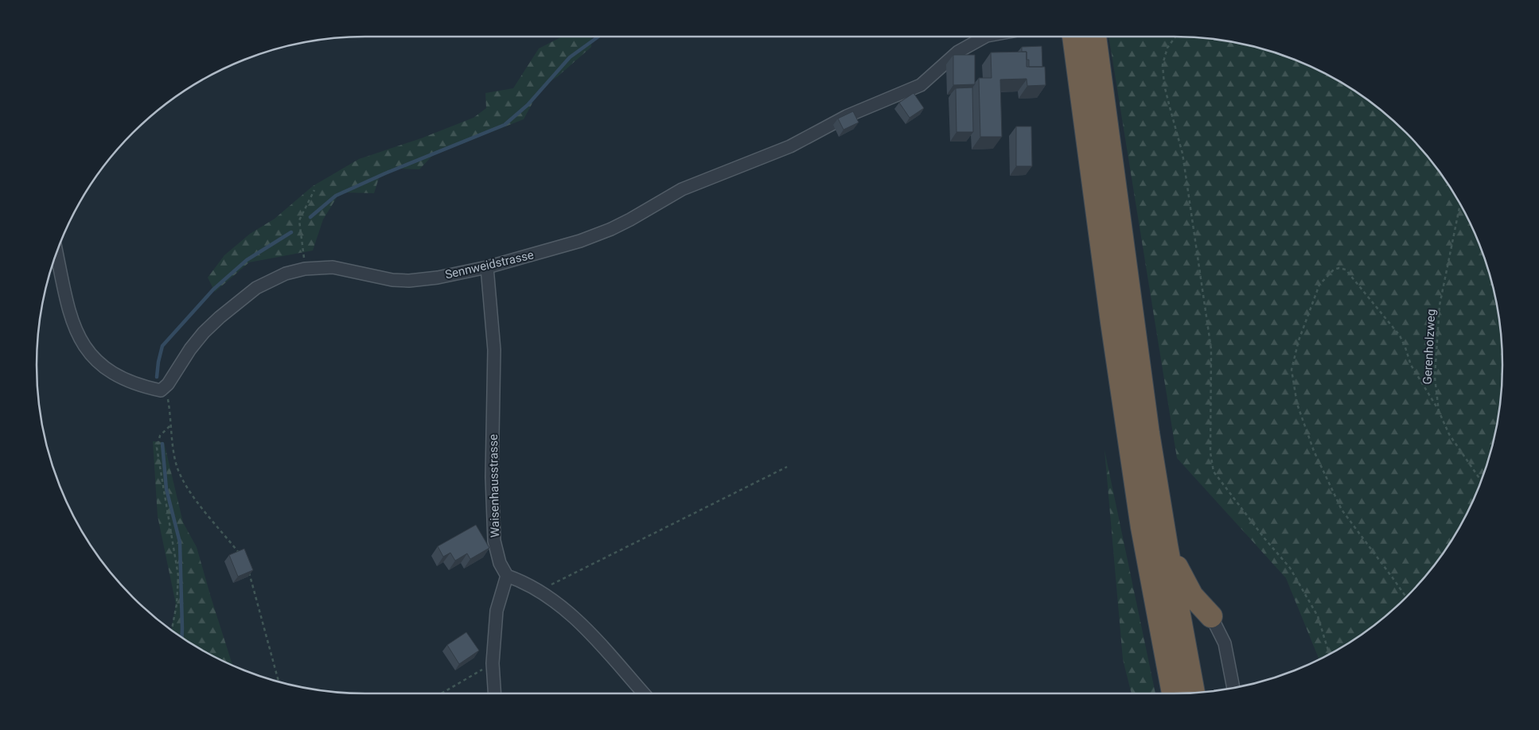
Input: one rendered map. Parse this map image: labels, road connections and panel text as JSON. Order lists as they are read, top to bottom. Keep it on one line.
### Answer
{"streets":{"street":["Sennweidstrasse","Waisenhausstrasse"],"path":["Gerenholzweg"]},"crossings":[["Sennweidstrasse","Waisenhausstrasse"]]}
